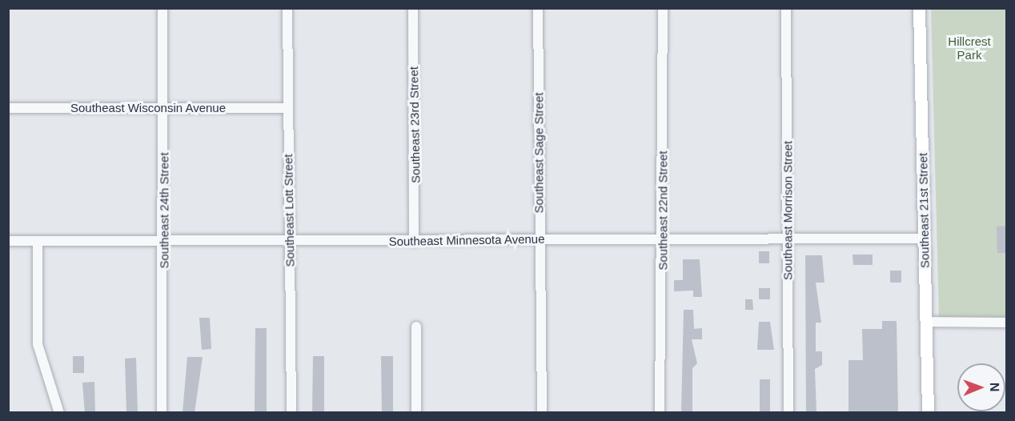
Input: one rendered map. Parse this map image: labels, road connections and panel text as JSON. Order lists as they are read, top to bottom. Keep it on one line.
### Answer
{"streets":{"main road":["Southeast 21st Street"],"street":["Southeast Wisconsin Avenue","Southeast 23rd Street","Southeast Sage Street","Southeast 24th Street","Southeast Lott Street","Southeast 22nd Street","Southeast Morrison Street","Southeast Minnesota Avenue"]},"crossings":[["Southeast Wisconsin Avenue","Southeast 24th Street"],["Southeast Wisconsin Avenue","Southeast Lott Street"],["Southeast 23rd Street","Southeast Minnesota Avenue"],["Southeast Sage Street","Southeast Minnesota Avenue"],["Southeast 24th Street","Southeast Minnesota Avenue"],["Southeast Lott Street","Southeast Minnesota Avenue"],["Southeast 22nd Street","Southeast Minnesota Avenue"],["Southeast Morrison Street","Southeast Minnesota Avenue"],["Southeast 21st Street","Southeast Minnesota Avenue"]],"parks":["Hillcrest Park"],"north":"right"}
